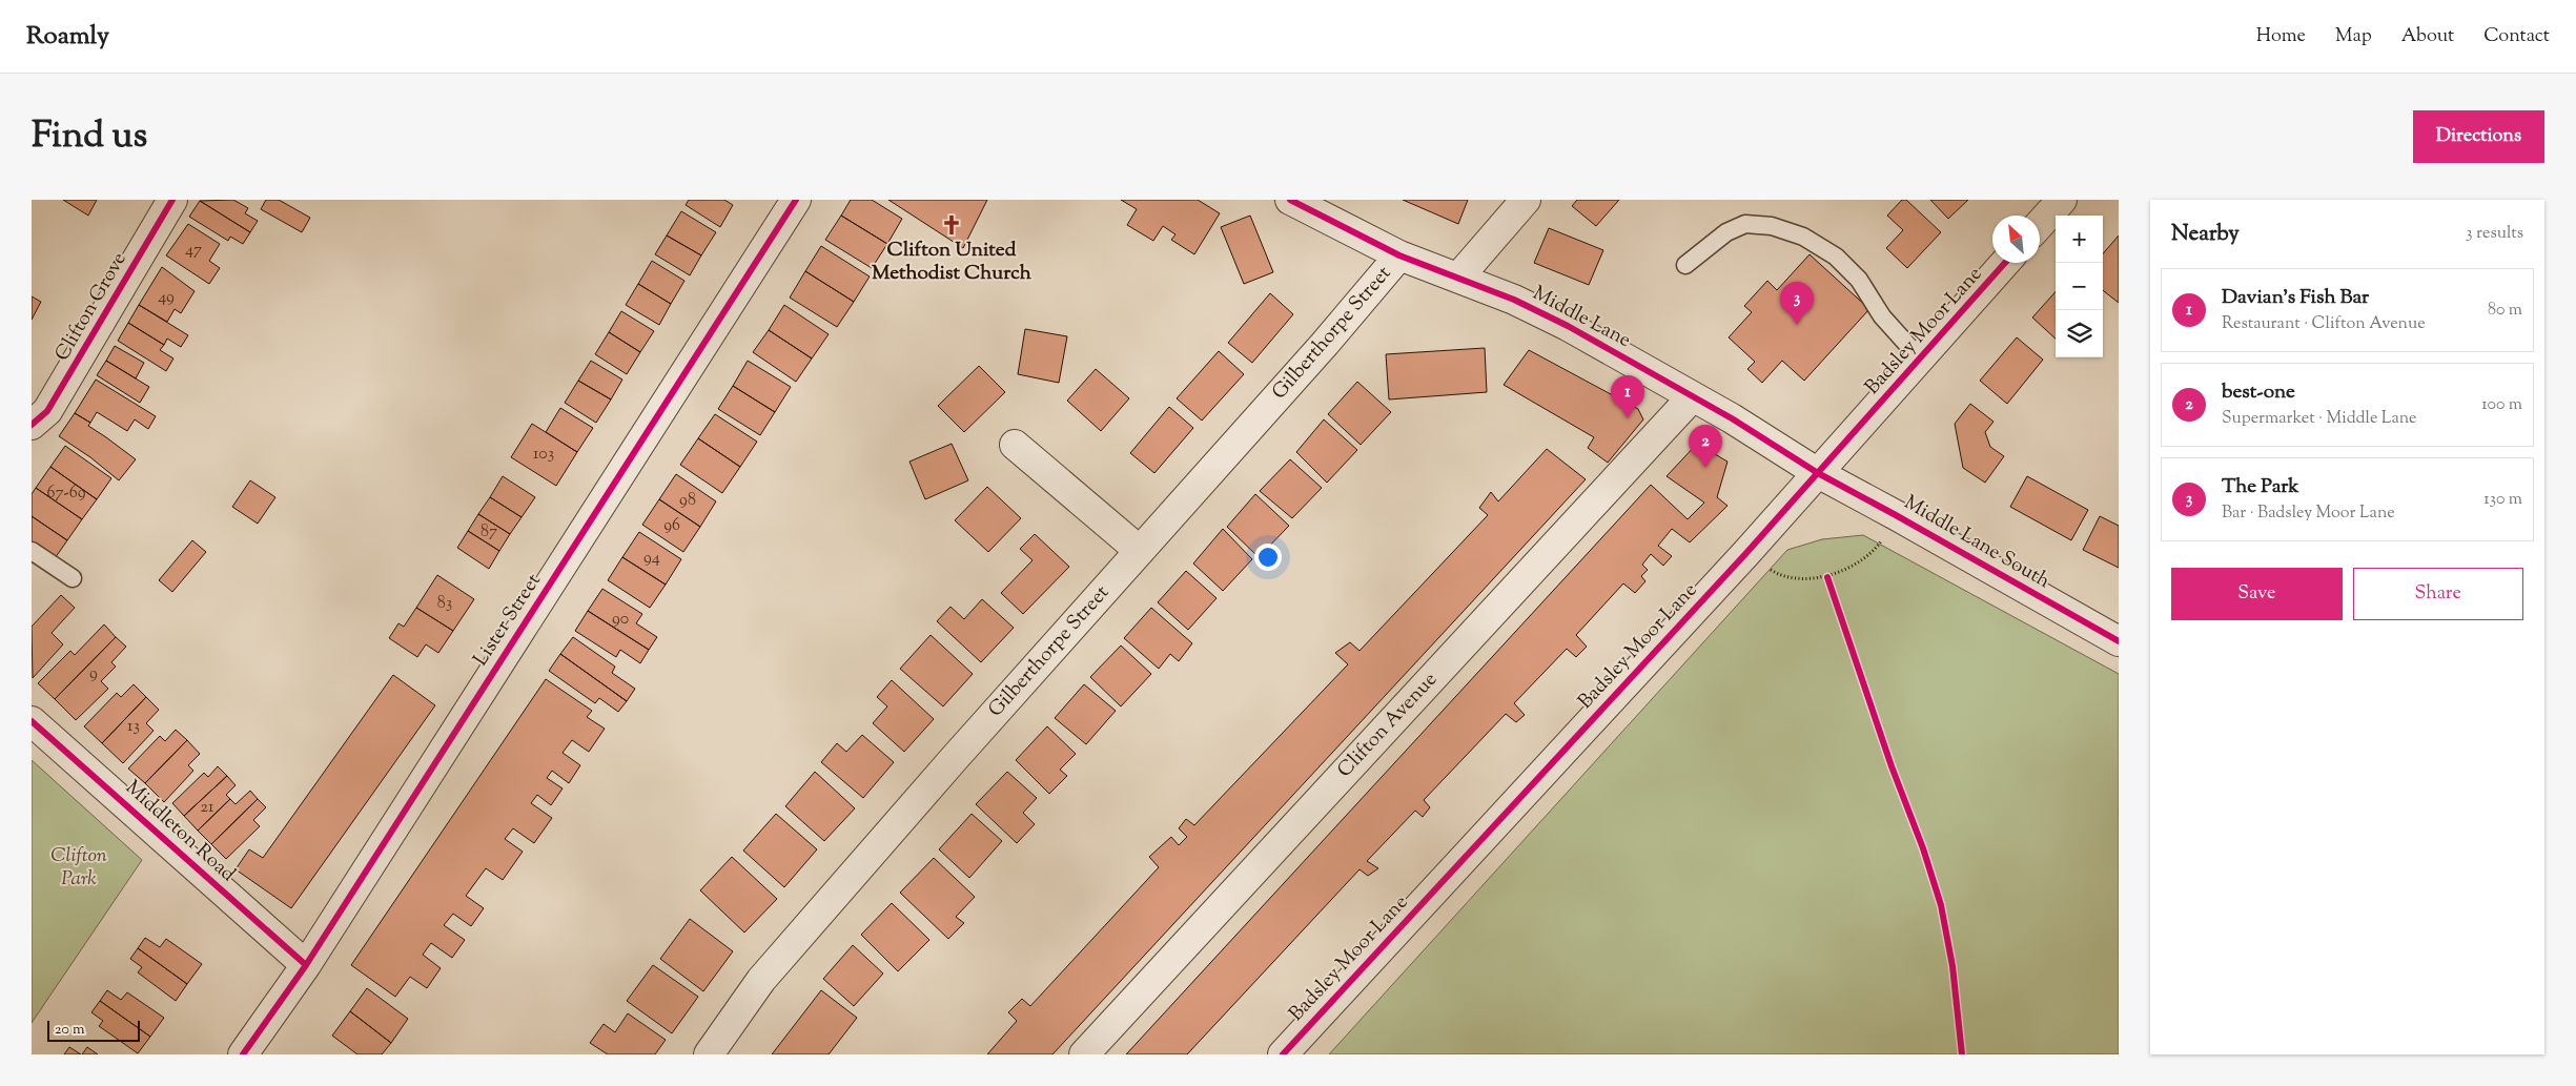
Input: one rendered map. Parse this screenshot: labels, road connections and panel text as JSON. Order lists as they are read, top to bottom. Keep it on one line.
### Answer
{"streets":{"street":["Clifton Grove","Middle Lane","Badsley Moor Lane","Gilberthorpe Street","Middle Lane South","Lister Street","Clifton Avenue","Middleton Road"]},"crossings":[["Middle Lane","Badsley Moor Lane"],["Middle Lane","Gilberthorpe Street"],["Middle Lane","Middle Lane South"],["Middle Lane","Clifton Avenue"],["Badsley Moor Lane","Middle Lane South"],["Lister Street","Middleton Road"]],"parks":["Clifton Park"],"places":{"church":["Clifton United Methodist Church"]},"house_numbers":["47","49","103","67-69","98","96","87","94","83","90","9","13","21"],"scale_bar":"20 m","north":"top left","page":{"header":"Roamly","nav":["Home","Map","About","Contact"],"title":"Find us","buttons":["Directions",["Save","Share"]],"heading":["Nearby","3 results"],"map_buttons":["+","−"],"list":[{"mark":"1","name":"Davian's Fish Bar","note":"Restaurant · Clifton Avenue","value":"80 m"},{"mark":"2","name":"best-one","note":"Supermarket · Middle Lane","value":"100 m"},{"mark":"3","name":"The Park","note":"Bar · Badsley Moor Lane","value":"130 m"}],"pins":["3","1","2"],"scale":"20 m"}}
